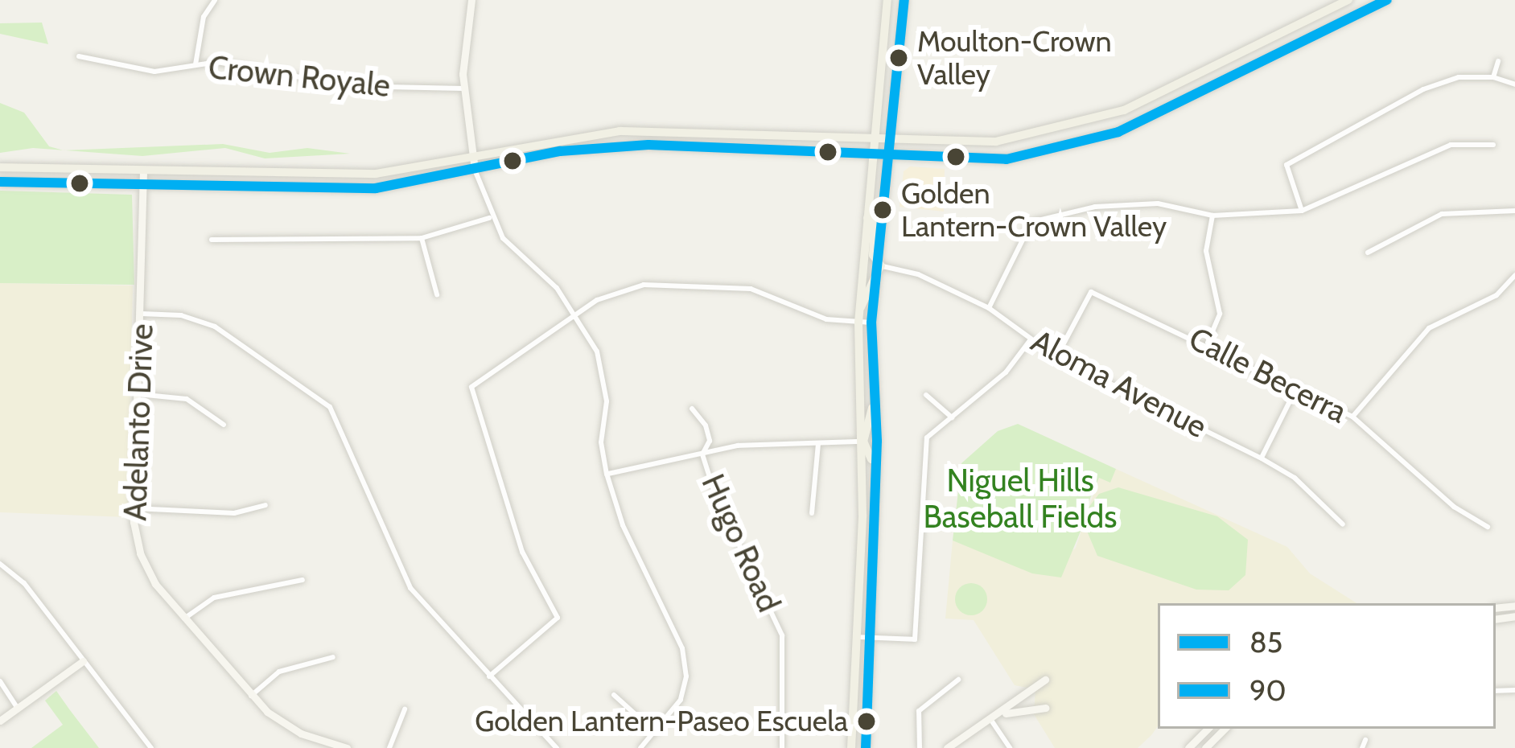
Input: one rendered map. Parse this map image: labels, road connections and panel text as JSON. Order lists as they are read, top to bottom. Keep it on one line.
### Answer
{"streets":{"street":["Crown Royale","Calle Becerra","Aloma Avenue","Adelanto Drive","Hugo Road"]},"crossings":[["Calle Becerra","Aloma Avenue"]],"parks":["Niguel Hills Baseball Fields"],"places":["Moulton-Crown Valley","Golden Lantern-Crown Valley","Golden Lantern-Paseo Escuela"],"lines":["transit line 85","transit line 90"],"legend":["85","90"]}
